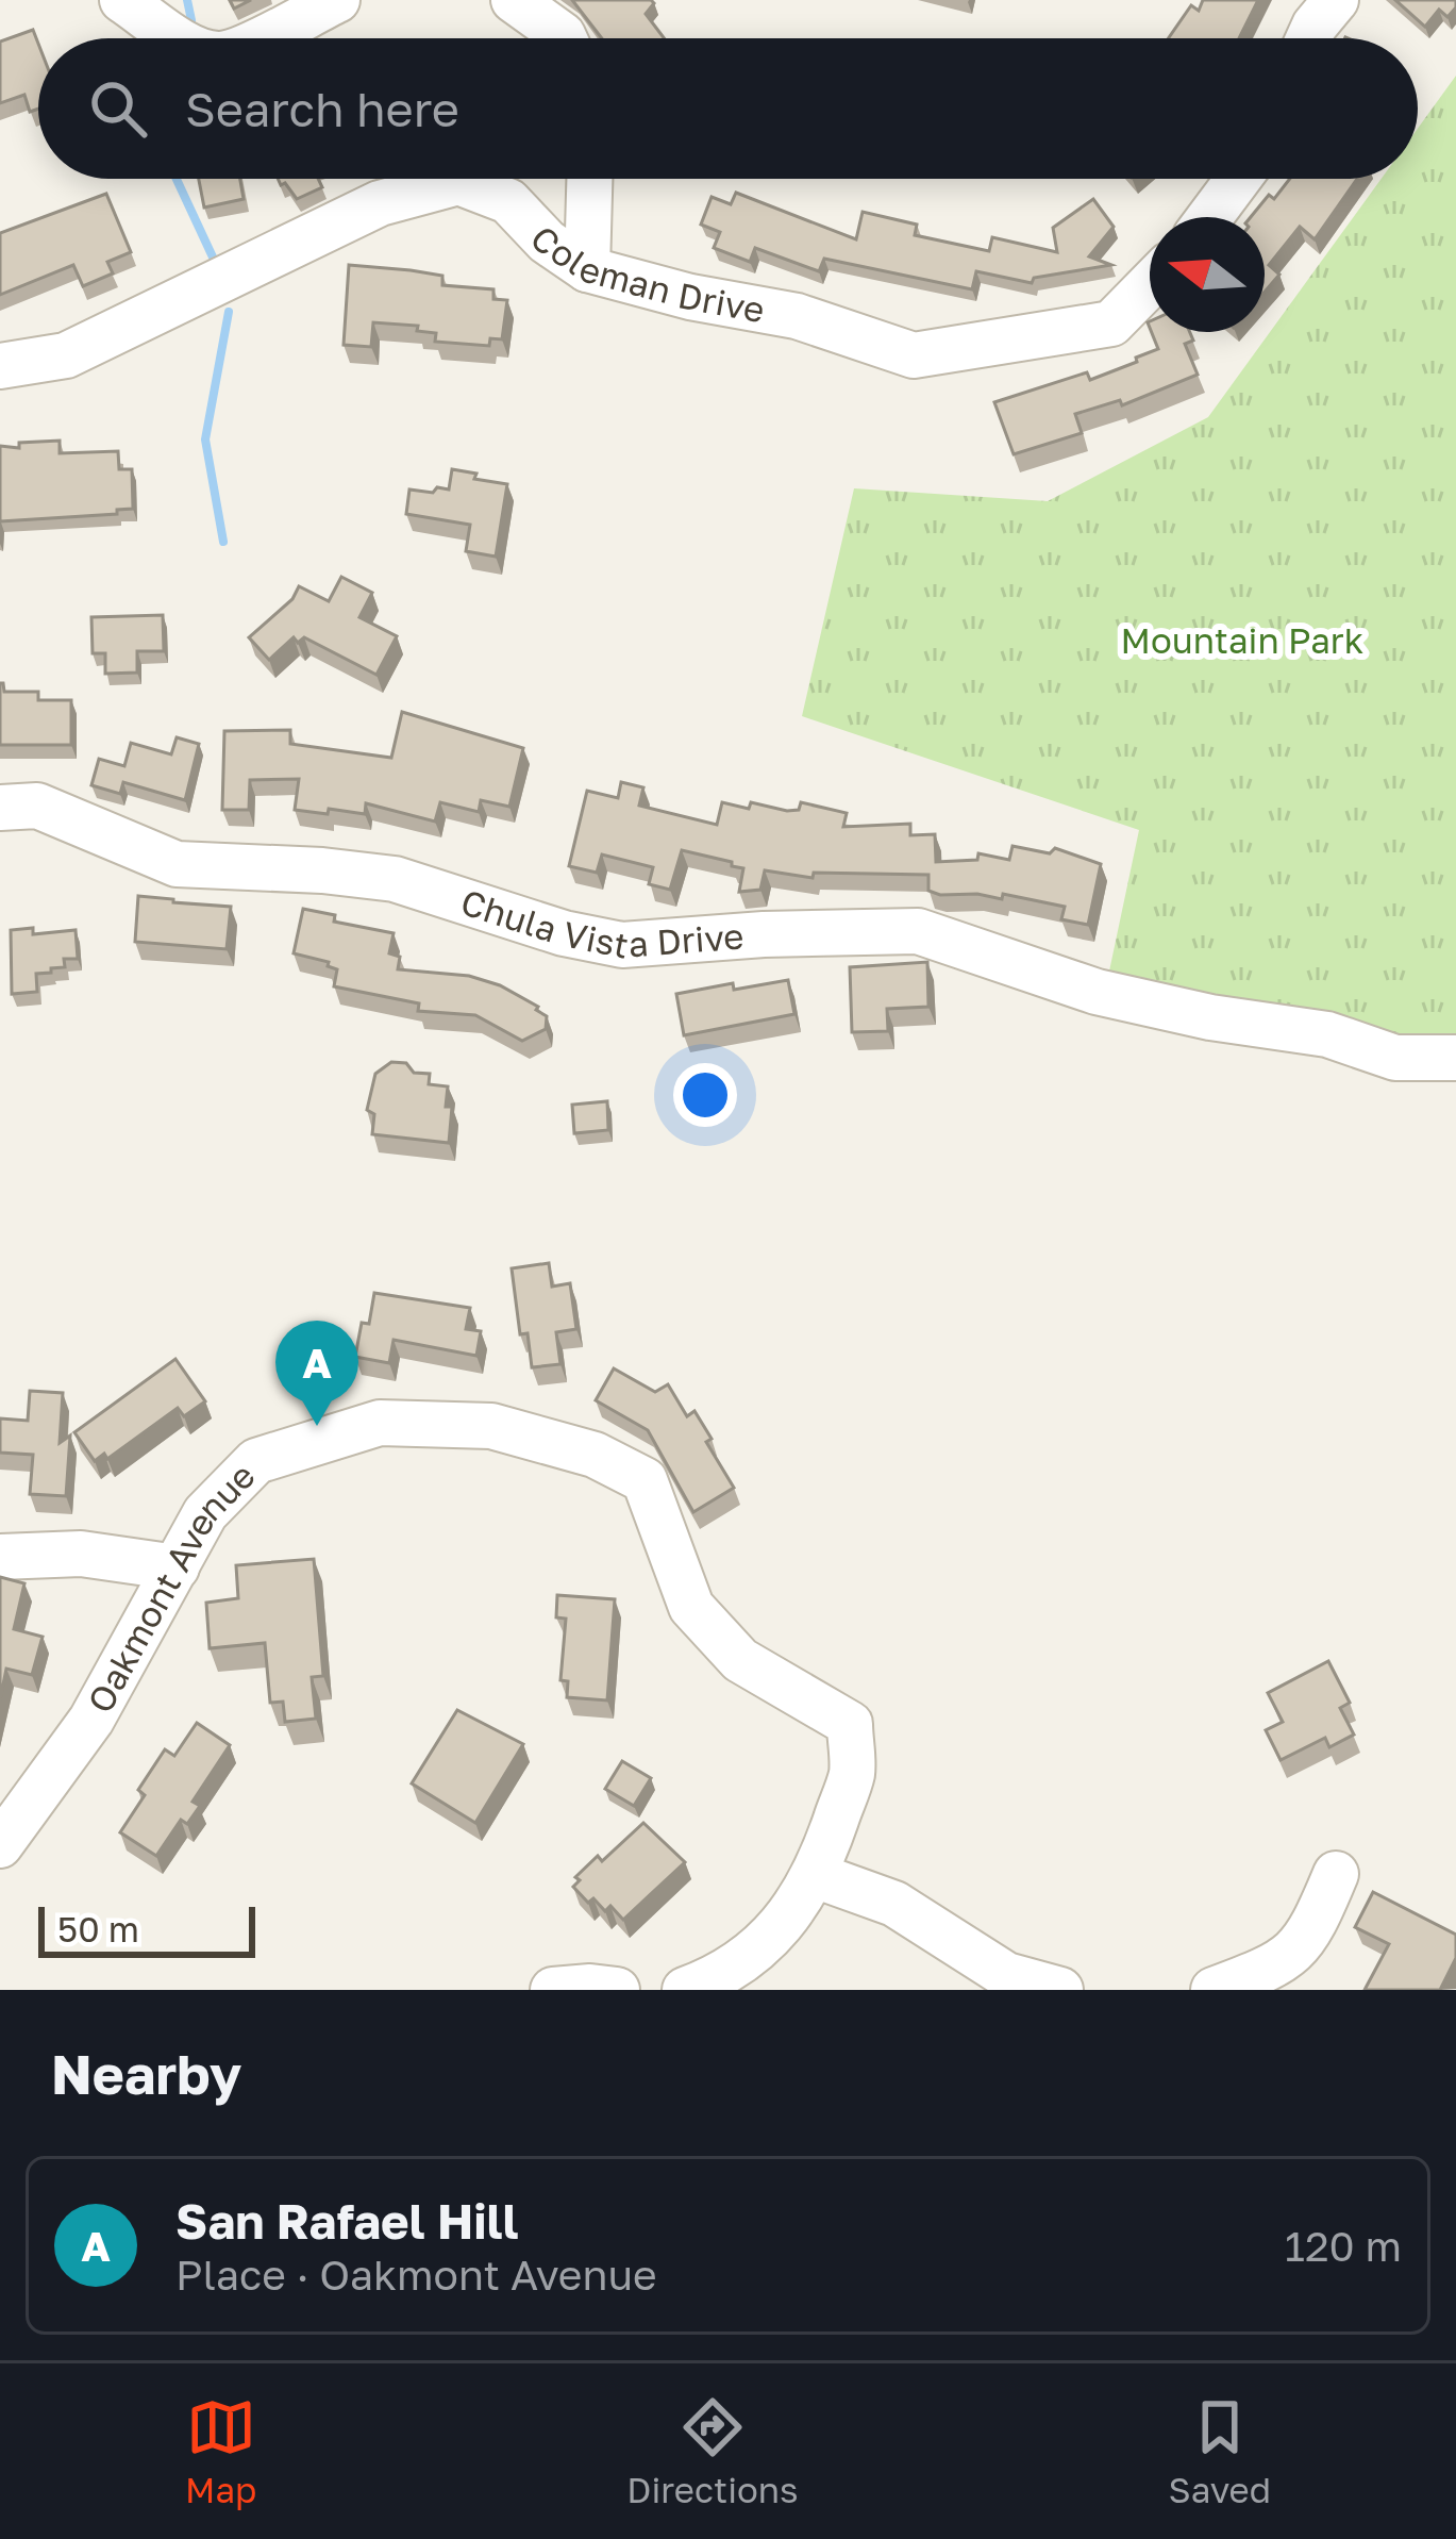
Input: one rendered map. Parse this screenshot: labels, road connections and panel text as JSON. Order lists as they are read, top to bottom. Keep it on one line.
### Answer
{"streets":{"street":["Coleman Drive","Chula Vista Drive","Oakmont Avenue"]},"parks":["Mountain Park"],"scale_bar":"50 m","north":"left","page":{"search":"Search here","pins":"A","scale":"50 m","heading":"Nearby","list":[{"mark":"A","name":"San Rafael Hill","note":"Place · Oakmont Avenue","value":"120 m"}],"nav":["Map","Directions","Saved"]}}
